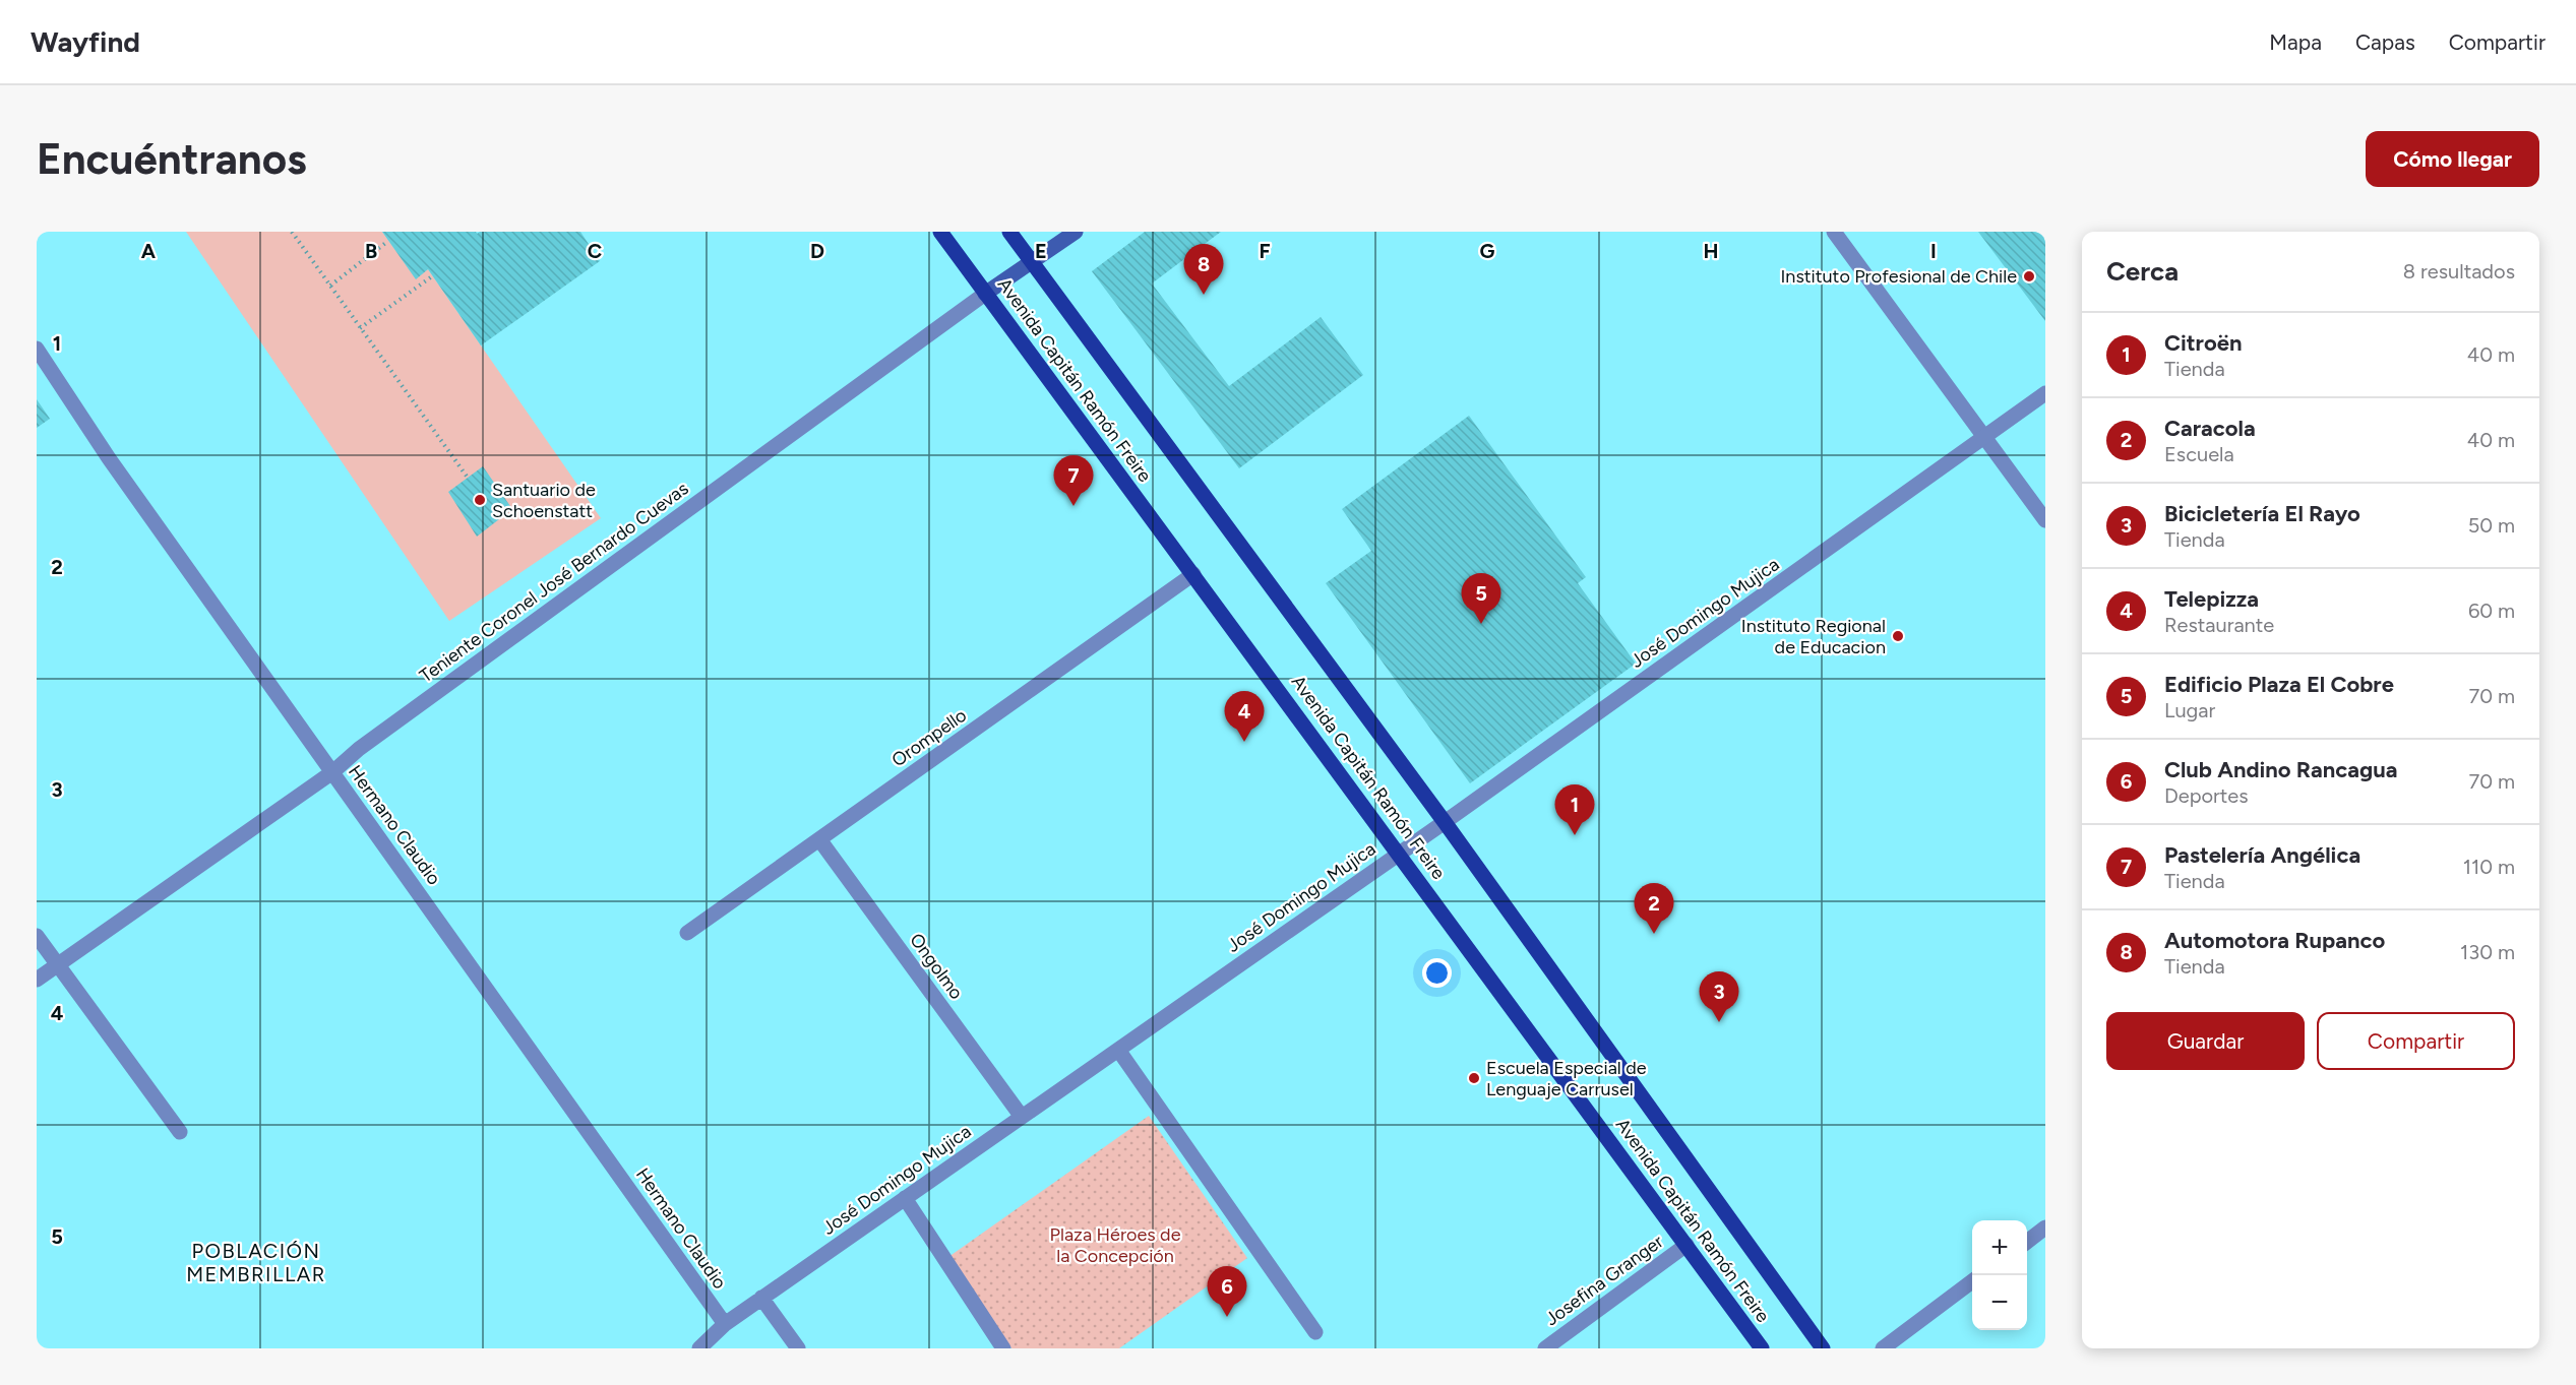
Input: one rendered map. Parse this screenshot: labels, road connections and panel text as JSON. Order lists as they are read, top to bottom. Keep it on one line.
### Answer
{"streets":{"main road":["Avenida Capitán Ramón Freire","Teniente Coronel José Bernardo Cuevas"],"street":["José Domingo Mujica","Orompello","Hermano Claudio","Ongolmo","Josefina Granger"]},"crossings":[["Avenida Capitán Ramón Freire","Teniente Coronel José Bernardo Cuevas"],["Avenida Capitán Ramón Freire","José Domingo Mujica"],["Avenida Capitán Ramón Freire","Orompello"],["Avenida Capitán Ramón Freire","Josefina Granger"],["Teniente Coronel José Bernardo Cuevas","Hermano Claudio"],["José Domingo Mujica","Hermano Claudio"],["José Domingo Mujica","Ongolmo"],["Orompello","Ongolmo"]],"districts":["POBLACIÓN MEMBRILLAR"],"parks":["Plaza Héroes de la Concepción"],"places":["Instituto Profesional de Chile","Santuario de Schoenstatt","Instituto Regional de Educacion","Escuela Especial de Lenguaje Carrusel"],"page":{"header":"Wayfind","nav":["Mapa","Capas","Compartir"],"buttons":["Cómo llegar",["Guardar","Compartir"]],"title":"Encuéntranos","heading":["Cerca","8 resultados"],"pins":["8","7","5","4","1","2","3","6"],"list":[{"mark":"1","name":"Citroën","note":"Tienda","value":"40 m"},{"mark":"2","name":"Caracola","note":"Escuela","value":"40 m"},{"mark":"3","name":"Bicicletería El Rayo","note":"Tienda","value":"50 m"},{"mark":"4","name":"Telepizza","note":"Restaurante","value":"60 m"},{"mark":"5","name":"Edificio Plaza El Cobre","note":"Lugar","value":"70 m"},{"mark":"6","name":"Club Andino Rancagua","note":"Deportes","value":"70 m"},{"mark":"7","name":"Pastelería Angélica","note":"Tienda","value":"110 m"},{"mark":"8","name":"Automotora Rupanco","note":"Tienda","value":"130 m"}],"map_buttons":["+","−"]},"grid":{"columns":["A","B","C","D","E","F","G","H","I"],"rows":["1","2","3","4","5"]}}
